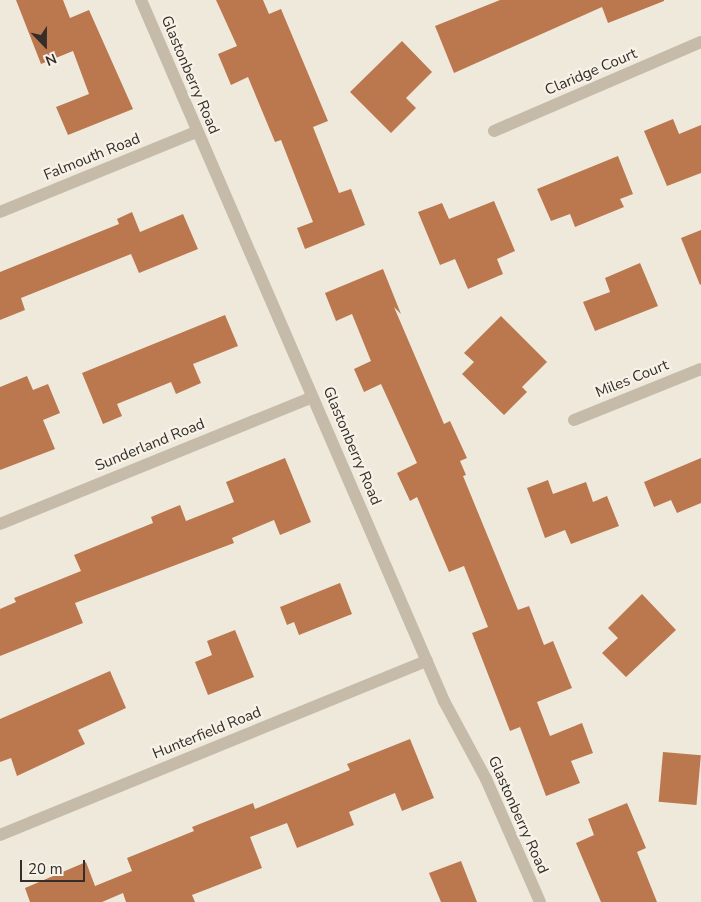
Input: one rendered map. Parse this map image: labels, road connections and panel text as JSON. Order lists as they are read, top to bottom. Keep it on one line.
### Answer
{"streets":{"street":["Claridge Court","Glastonberry Road","Falmouth Road","Miles Court","Sunderland Road","Hunterfield Road"]},"crossings":[["Glastonberry Road","Falmouth Road"],["Glastonberry Road","Sunderland Road"],["Glastonberry Road","Hunterfield Road"]],"scale_bar":"20 m","north":"bottom"}
